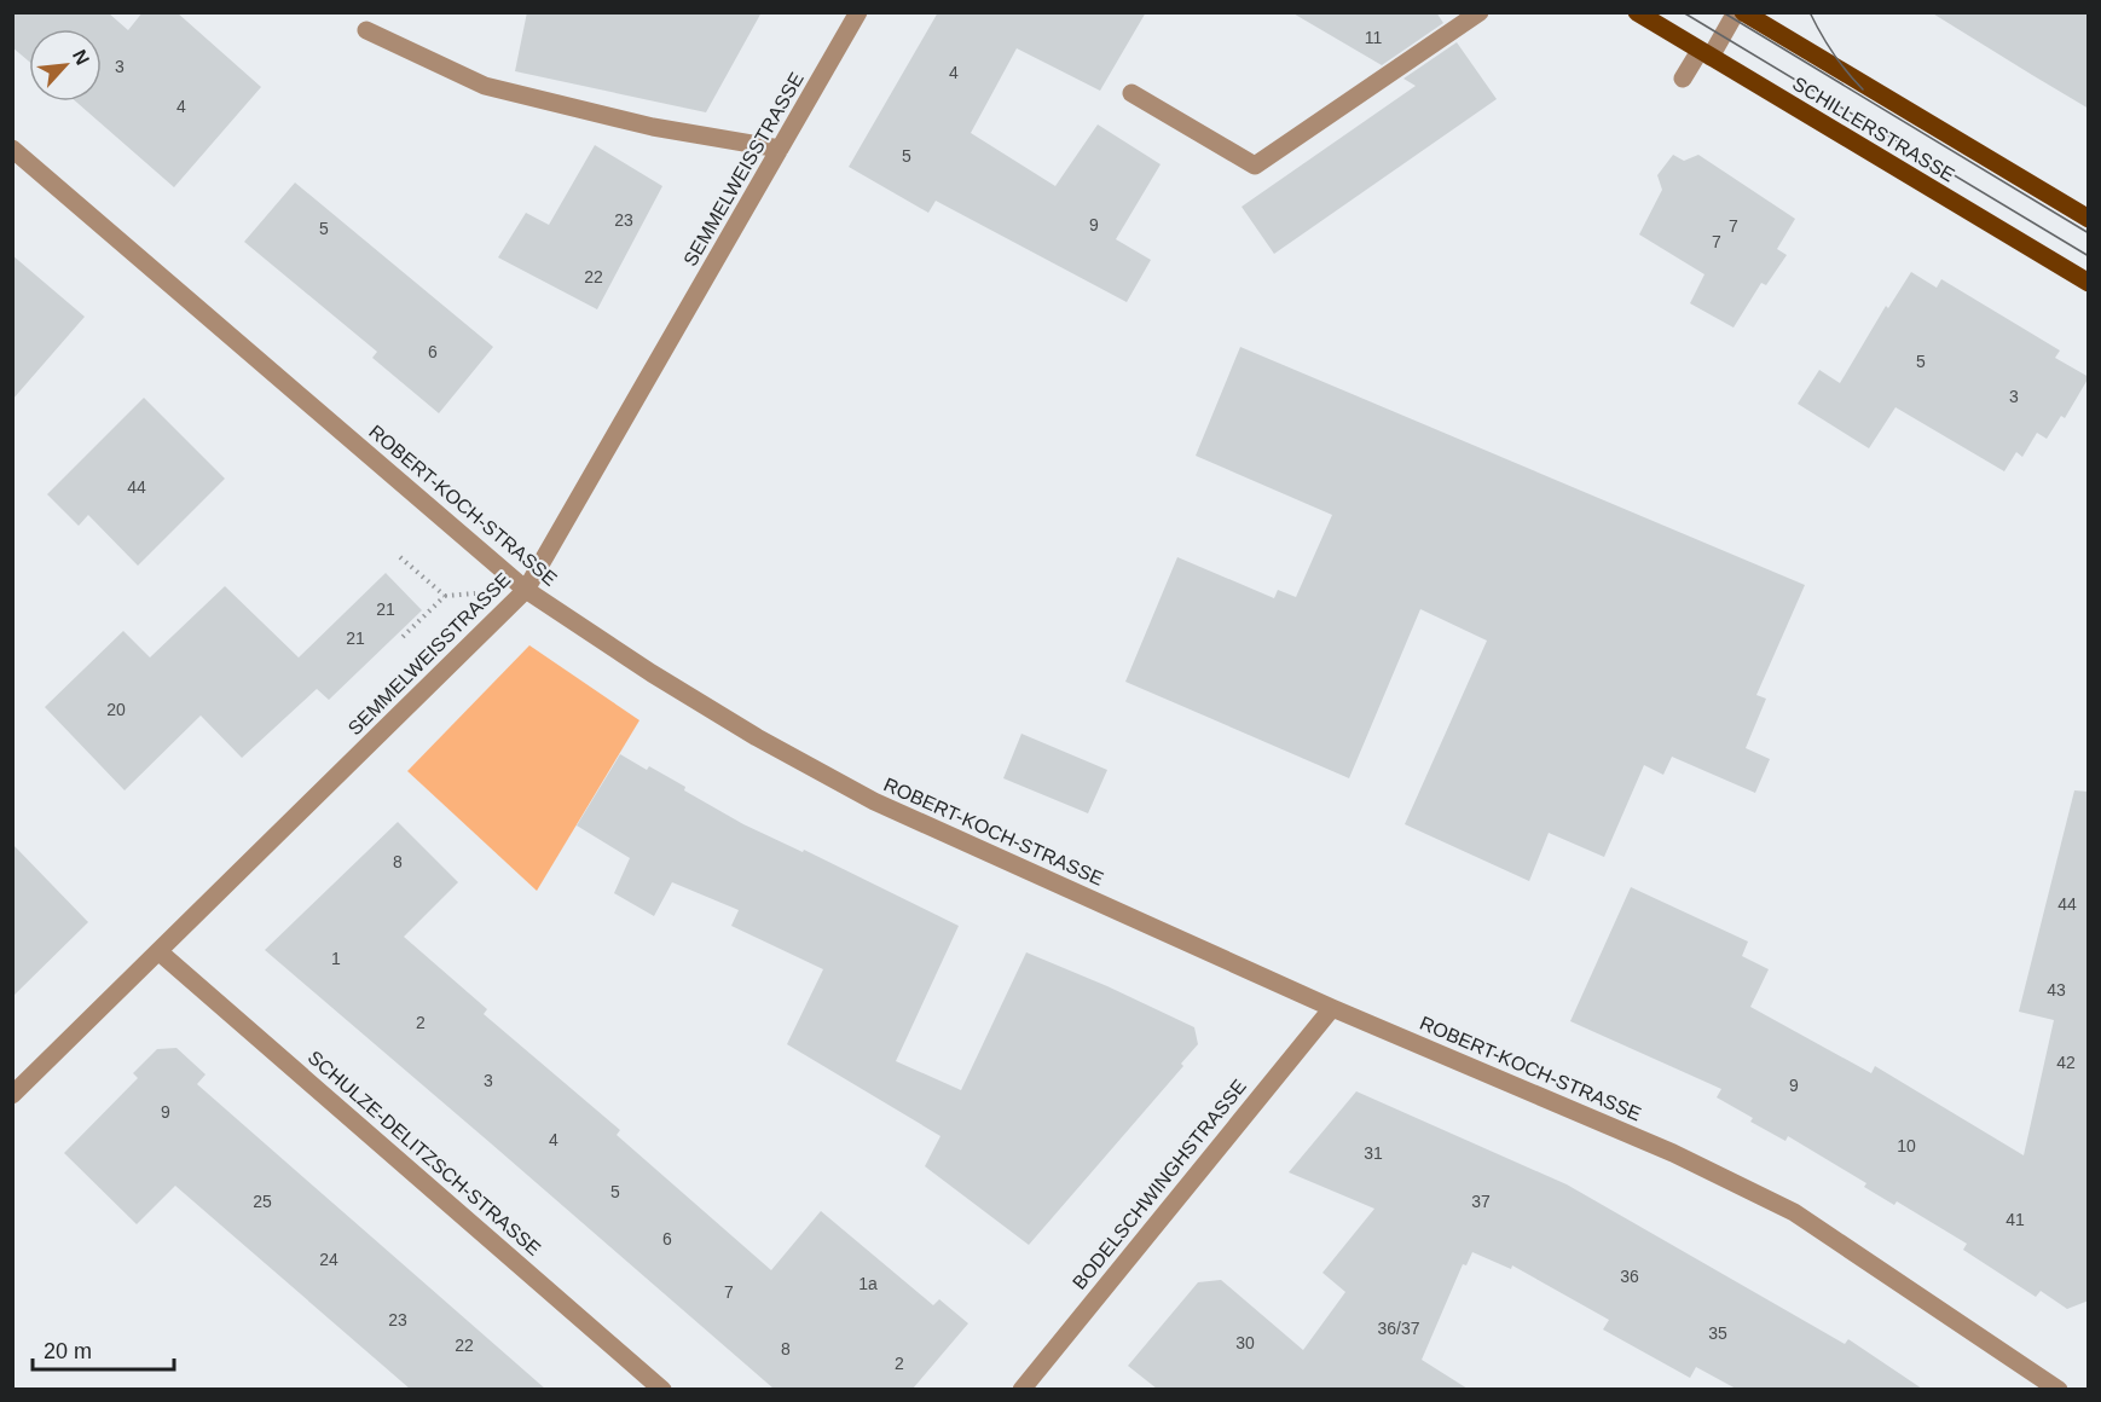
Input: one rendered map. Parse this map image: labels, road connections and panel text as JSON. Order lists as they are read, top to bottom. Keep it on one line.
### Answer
{"streets":{"main road":["SCHILLERSTRASSE"],"street":["SEMMELWEISSTRASSE","ROBERT-KOCH-STRASSE","SCHULZE-DELITZSCH-STRASSE","BODELSCHWINGHSTRASSE"]},"crossings":[["SEMMELWEISSTRASSE","ROBERT-KOCH-STRASSE"],["SEMMELWEISSTRASSE","SCHULZE-DELITZSCH-STRASSE"],["ROBERT-KOCH-STRASSE","BODELSCHWINGHSTRASSE"]],"house_numbers":["11","3","4","4","5","23","9","7","5","7","22","6","5","3","44","21","21","20","8","44","1","43","2","42","3","9","9","4","10","31","5","25","37","41","6","24","36","1a","7","23","36/37","35","30","22","8","2"],"scale_bar":"20 m","north":"top right"}
